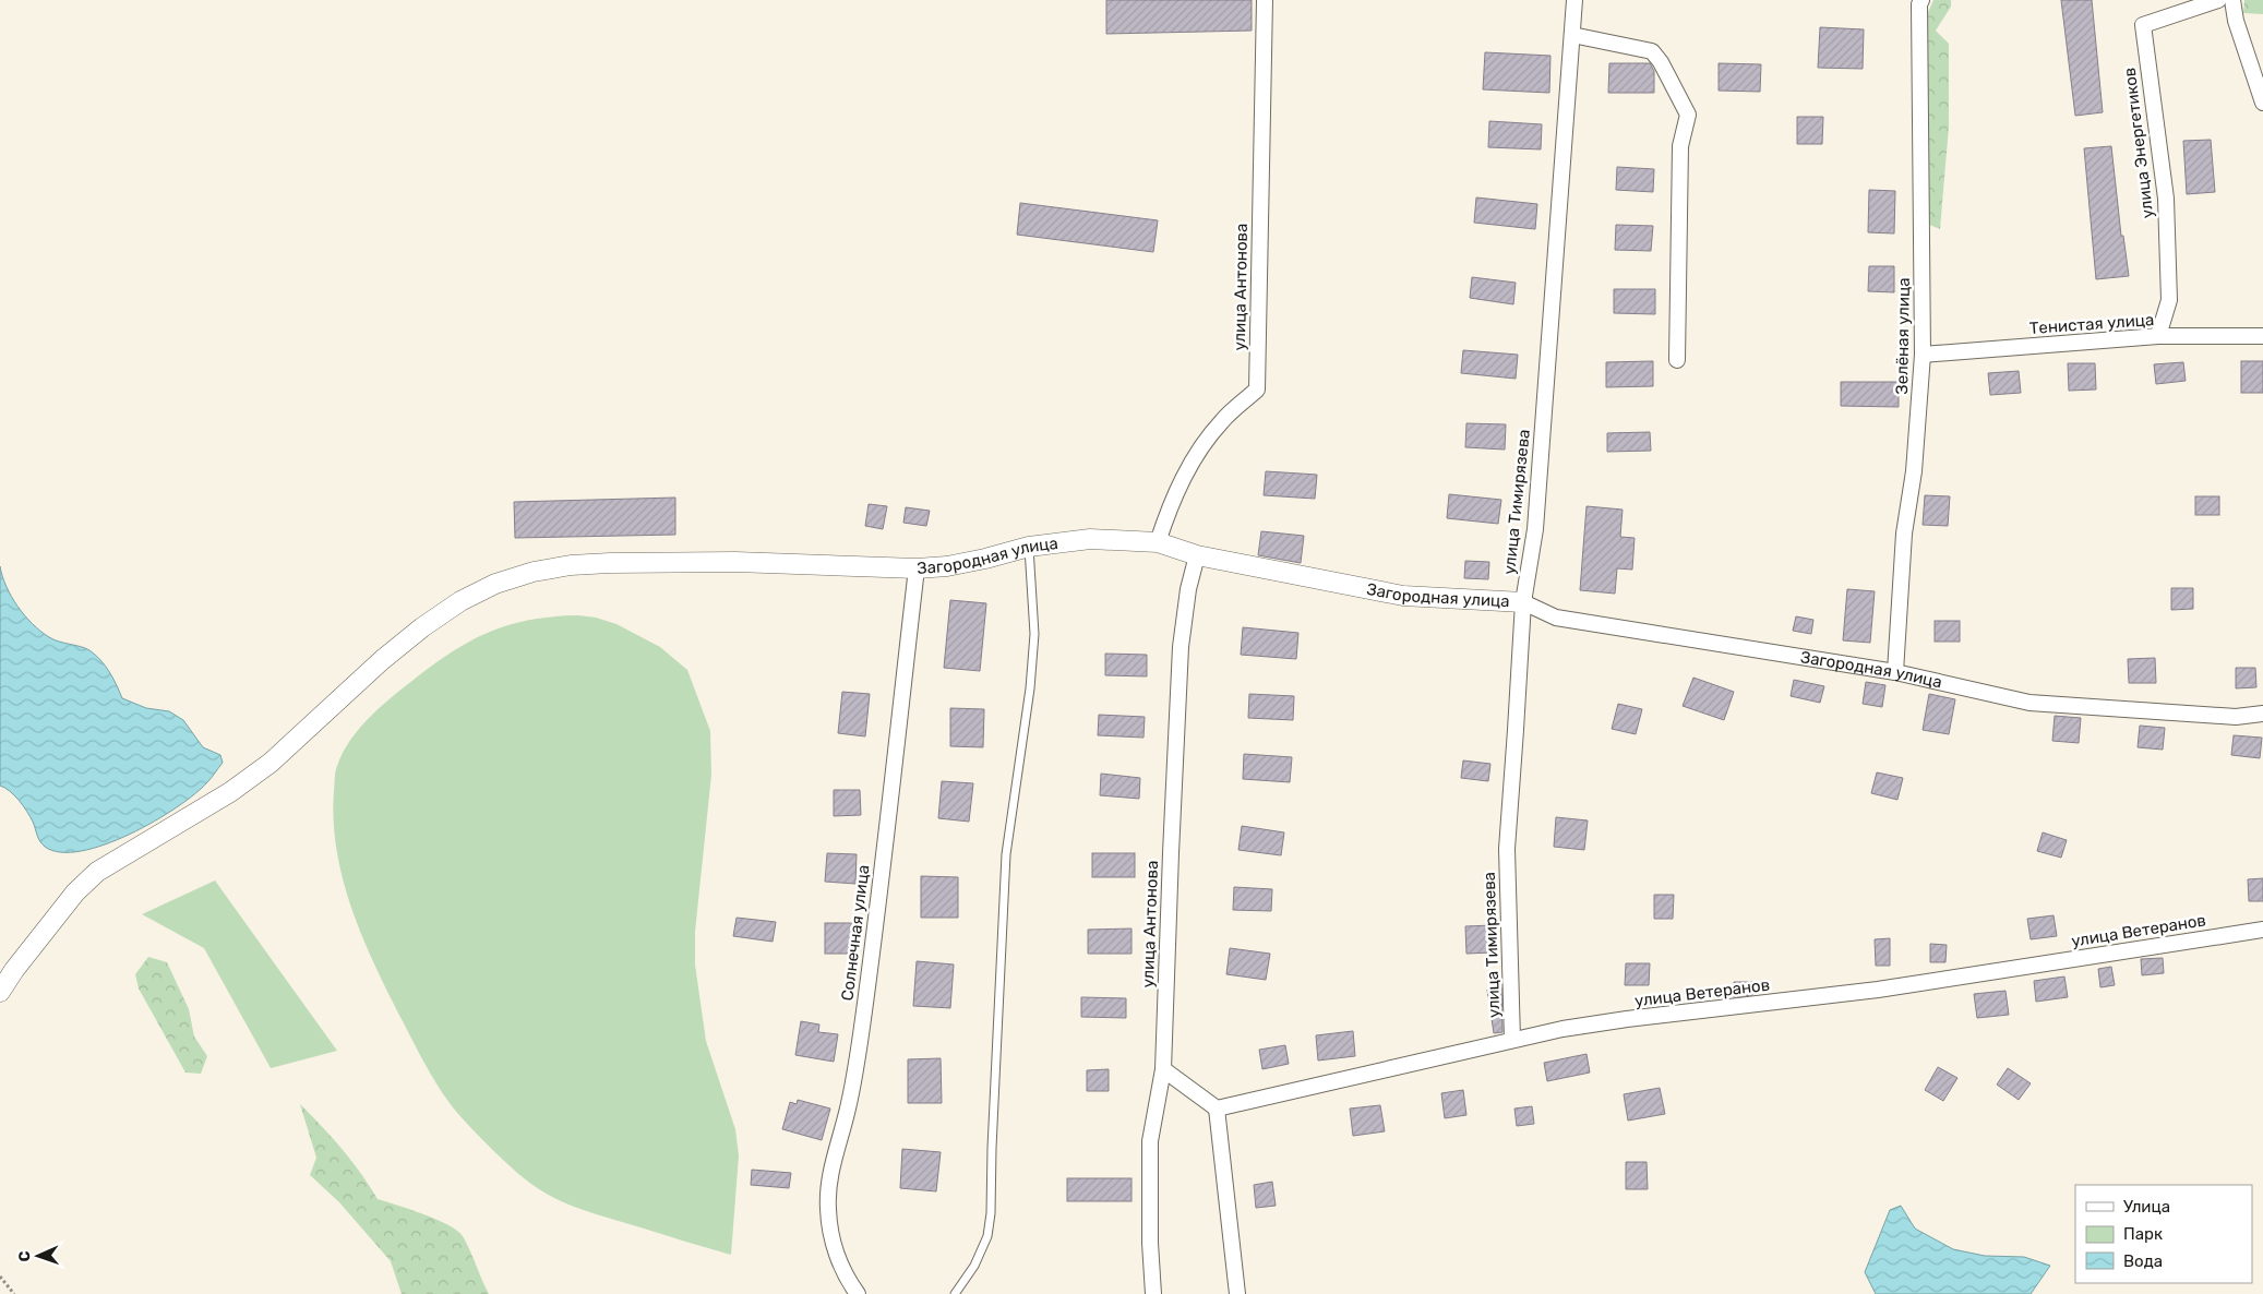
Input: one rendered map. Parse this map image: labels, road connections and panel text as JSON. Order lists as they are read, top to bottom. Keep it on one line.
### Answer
{"streets":{"street":["улица Энергетиков","улица Антонова","Тенистая улица","Зелёная улица","улица Тимирязева","Загородная улица","улица Ветеранов","Солнечная улица"]},"crossings":[["улица Энергетиков","Тенистая улица"],["улица Антонова","Загородная улица"],["Тенистая улица","Зелёная улица"],["Зелёная улица","Загородная улица"],["улица Тимирязева","Загородная улица"],["улица Тимирязева","улица Ветеранов"],["Загородная улица","Солнечная улица"]],"legend":["Улица","Парк","Вода"],"north":"left"}
